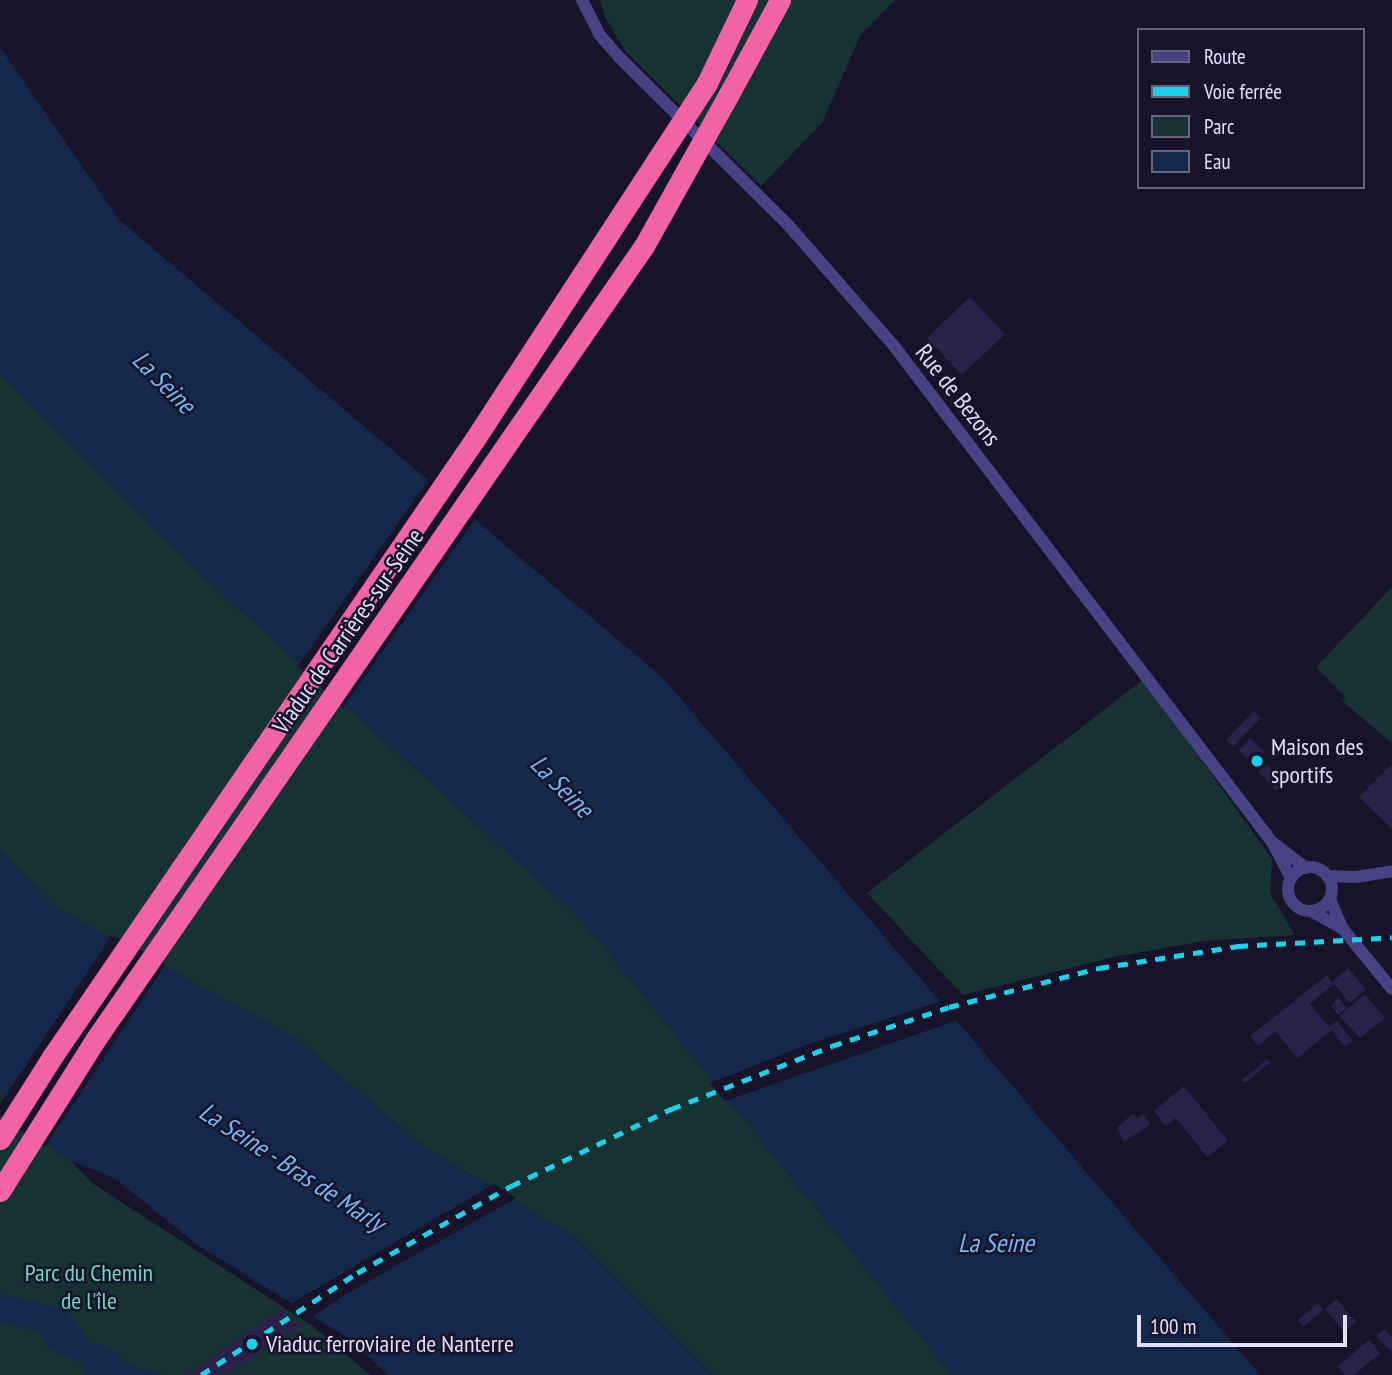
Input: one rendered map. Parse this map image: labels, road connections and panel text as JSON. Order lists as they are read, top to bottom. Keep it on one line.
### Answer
{"streets":{"highway":["Viaduc de Carrières-sur-Seine"],"street":["Rue de Bezons"]},"water":["La Seine","La Seine - Bras de Marly"],"parks":["Parc du Chemin de l'île"],"places":["Maison des sportifs","Viaduc ferroviaire de Nanterre"],"legend":["Route","Voie ferrée","Parc","Eau"],"scale_bar":"100 m"}
